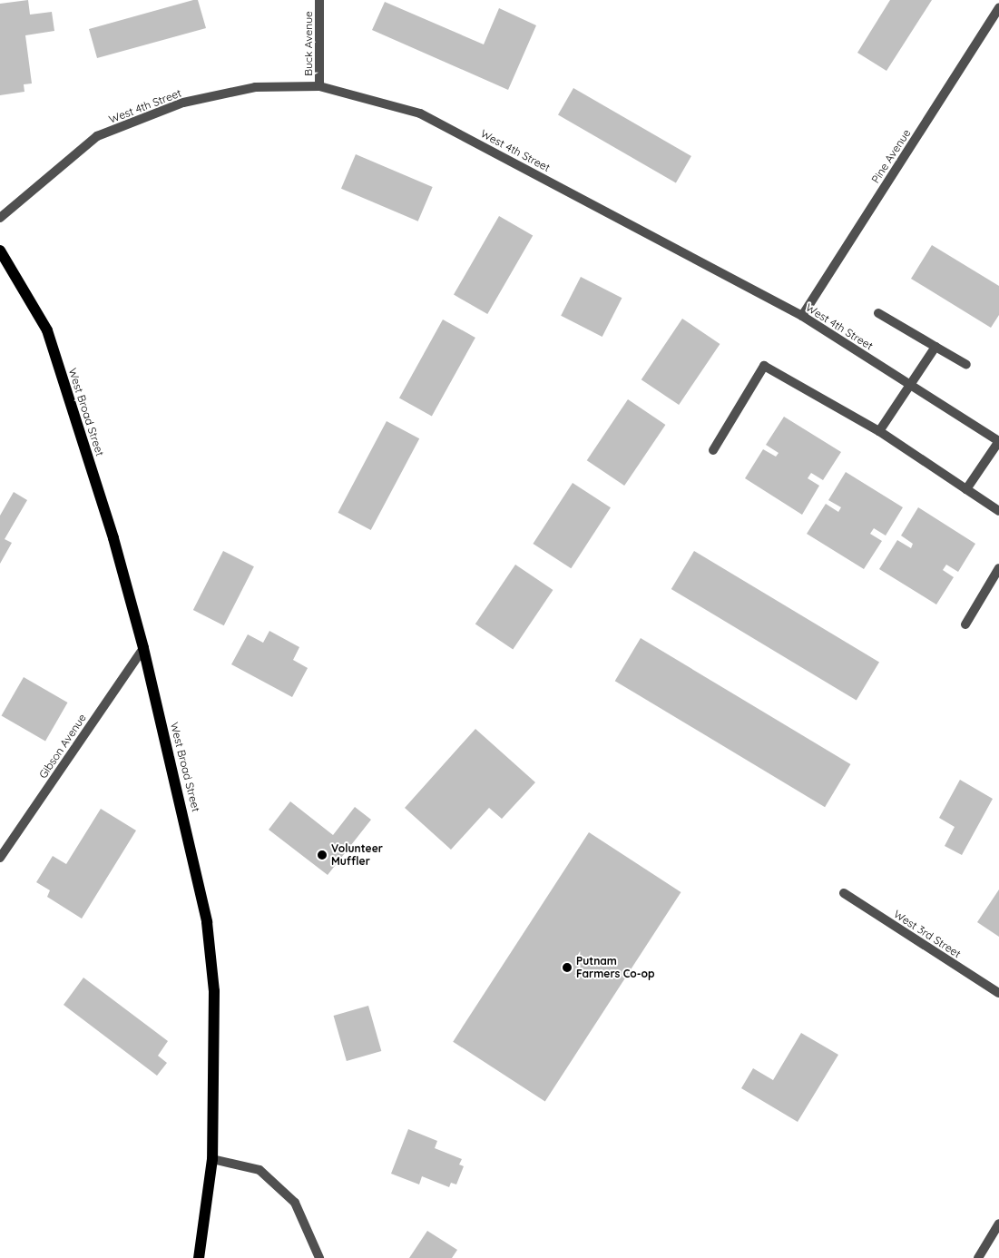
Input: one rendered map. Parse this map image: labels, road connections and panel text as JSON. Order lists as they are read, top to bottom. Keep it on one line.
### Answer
{"streets":{"main road":["West Broad Street"],"street":["Buck Avenue","West 4th Street","Pine Avenue","Gibson Avenue","West 3rd Street"]},"crossings":[["Buck Avenue","West 4th Street"],["West 4th Street","Pine Avenue"],["West Broad Street","Gibson Avenue"]],"places":["Volunteer Muffler","Putnam Farmers Co-op"]}
